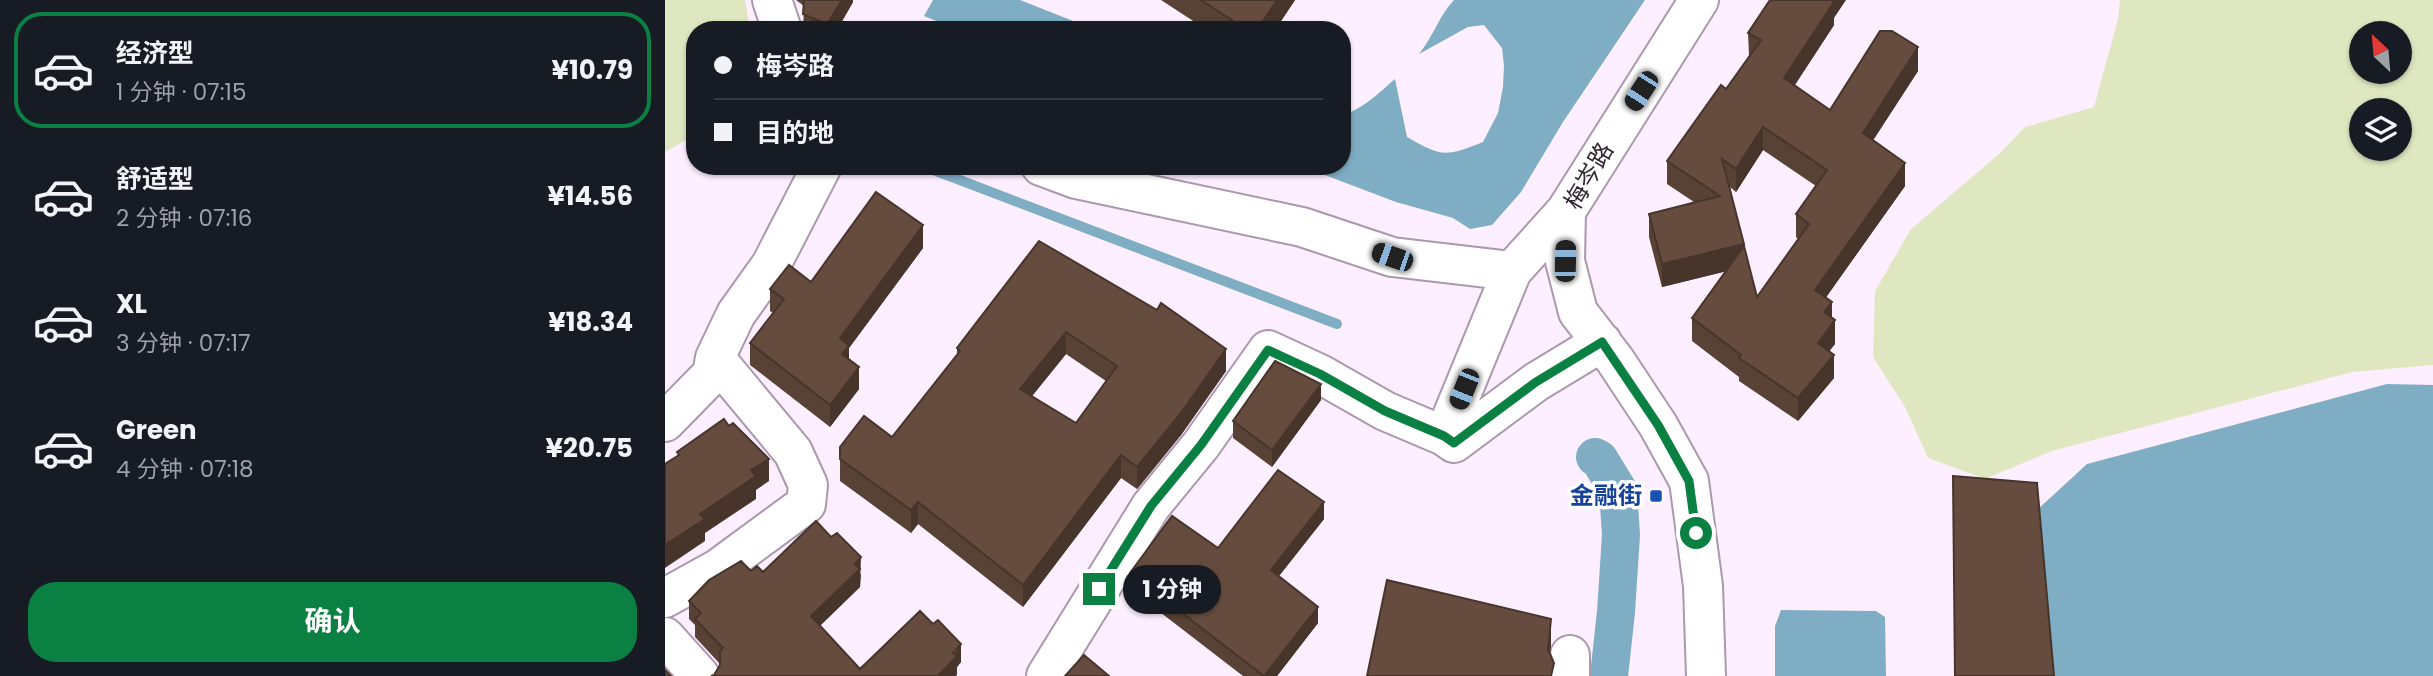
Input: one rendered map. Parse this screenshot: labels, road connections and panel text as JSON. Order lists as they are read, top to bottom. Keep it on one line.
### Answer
{"streets":{"street":["梅岑路"]},"places":{"transit":["金融街"]},"north":"top left","page":{"list":[{"name":"经济型","note":"1 分钟 · 07:15","value":"¥10.79"},{"name":"舒适型","note":"2 分钟 · 07:16","value":"¥14.56"},{"name":"XL","note":"3 分钟 · 07:17","value":"¥18.34"},{"name":"Green","note":"4 分钟 · 07:18","value":"¥20.75"}],"banner":["梅岑路","目的地"],"bubble":"1 分钟","buttons":"确认"}}
